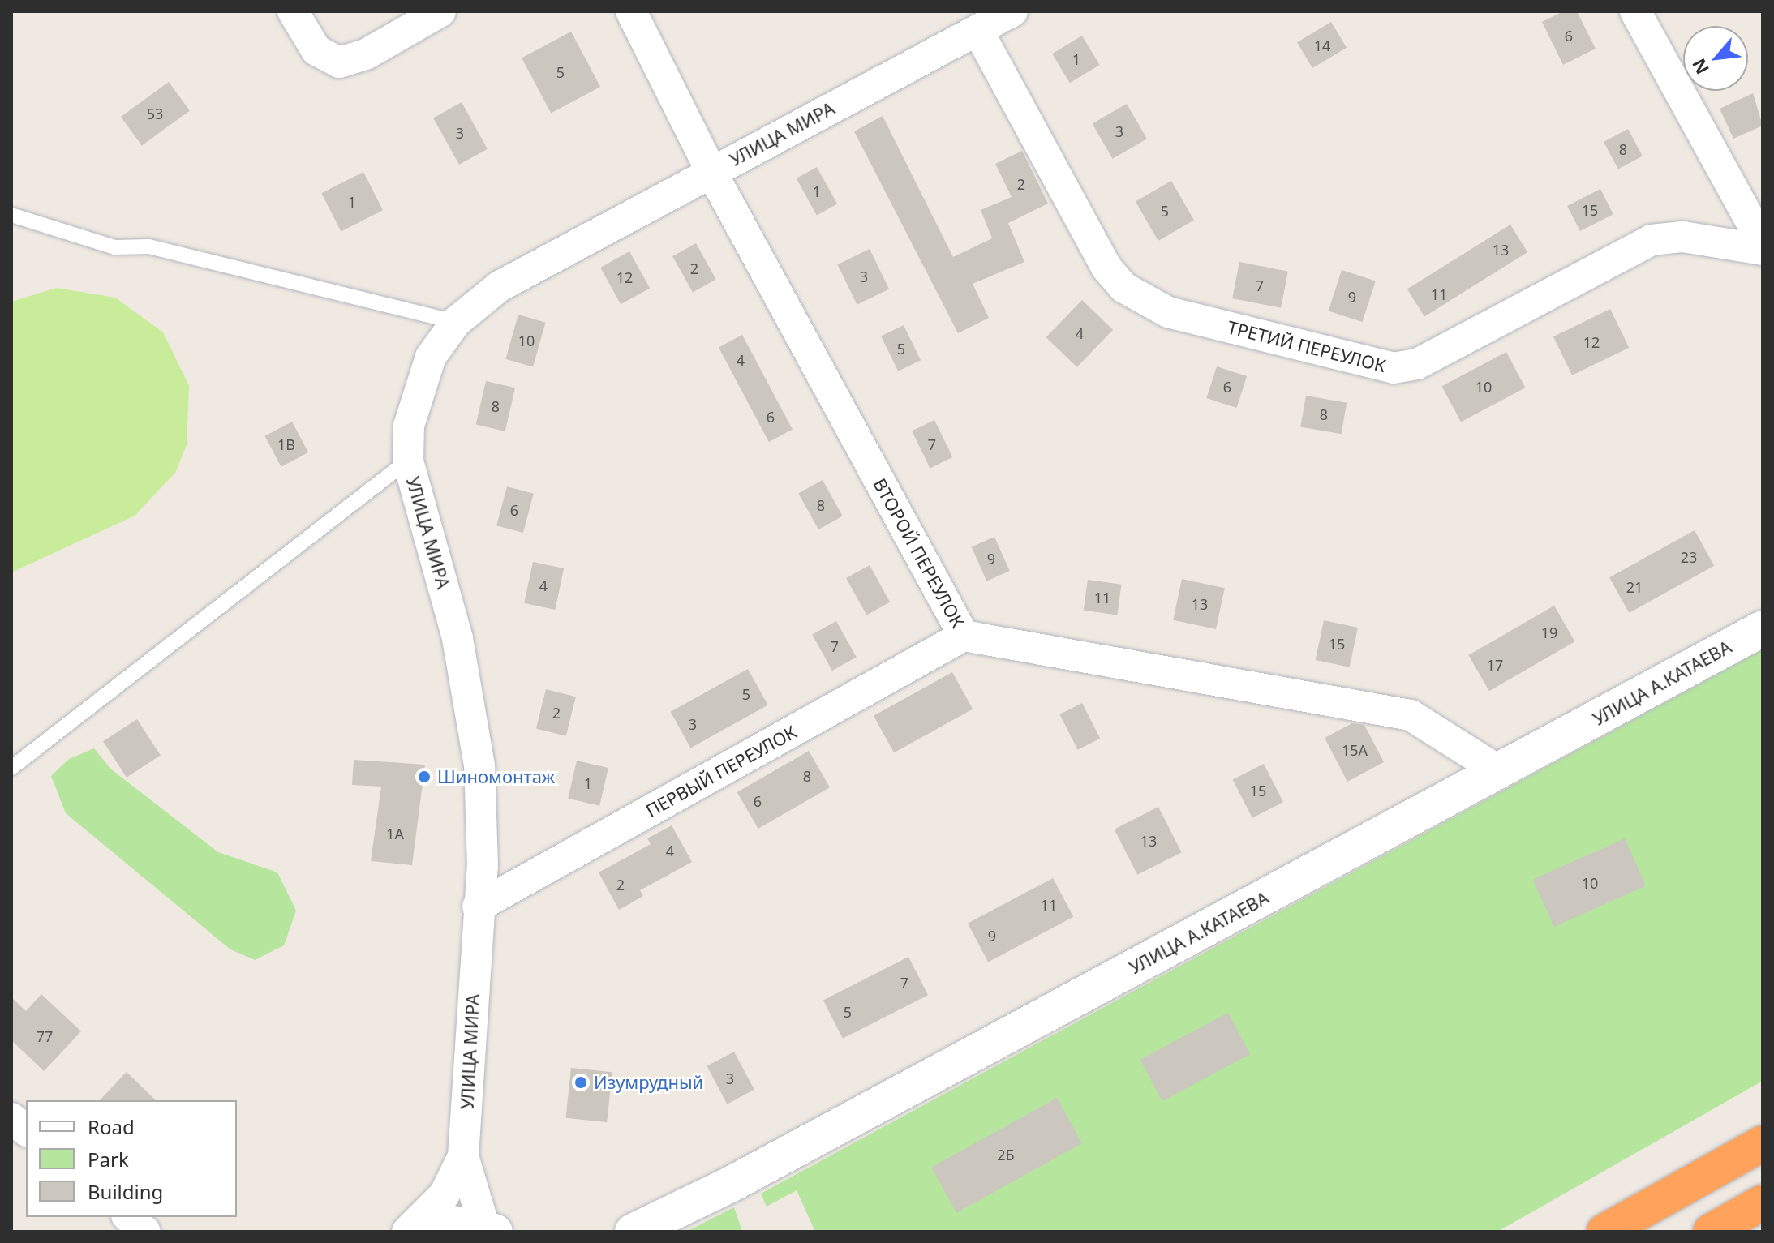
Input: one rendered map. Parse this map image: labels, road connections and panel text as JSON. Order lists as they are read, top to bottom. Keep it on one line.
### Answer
{"streets":{"street":["УЛИЦА МИРА","ТРЕТИЙ ПЕРЕУЛОК","ВТОРОЙ ПЕРЕУЛОК","УЛИЦА А.КАТАЕВА","ПЕРВЫЙ ПЕРЕУЛОК"]},"crossings":[["УЛИЦА МИРА","ТРЕТИЙ ПЕРЕУЛОК"],["УЛИЦА МИРА","ВТОРОЙ ПЕРЕУЛОК"],["УЛИЦА МИРА","ПЕРВЫЙ ПЕРЕУЛОК"],["ВТОРОЙ ПЕРЕУЛОК","УЛИЦА А.КАТАЕВА"],["ВТОРОЙ ПЕРЕУЛОК","ПЕРВЫЙ ПЕРЕУЛОК"]],"places":["Шиномонтаж","Изумрудный"],"house_numbers":["6","14","1","5","53","3","3","8","2","1","1","15","5","13","2","3","12","7","11","9","4","10","12","5","4","6","10","8","8","6","1В","7","8","6","23","9","4","21","11","13","19","15","7","17","5","2","3","15А","8","1","15","6","1А","13","4","10","2","11","9","7","5","77","3","2Б"],"legend":["Road","Park","Building"],"north":"bottom left"}
